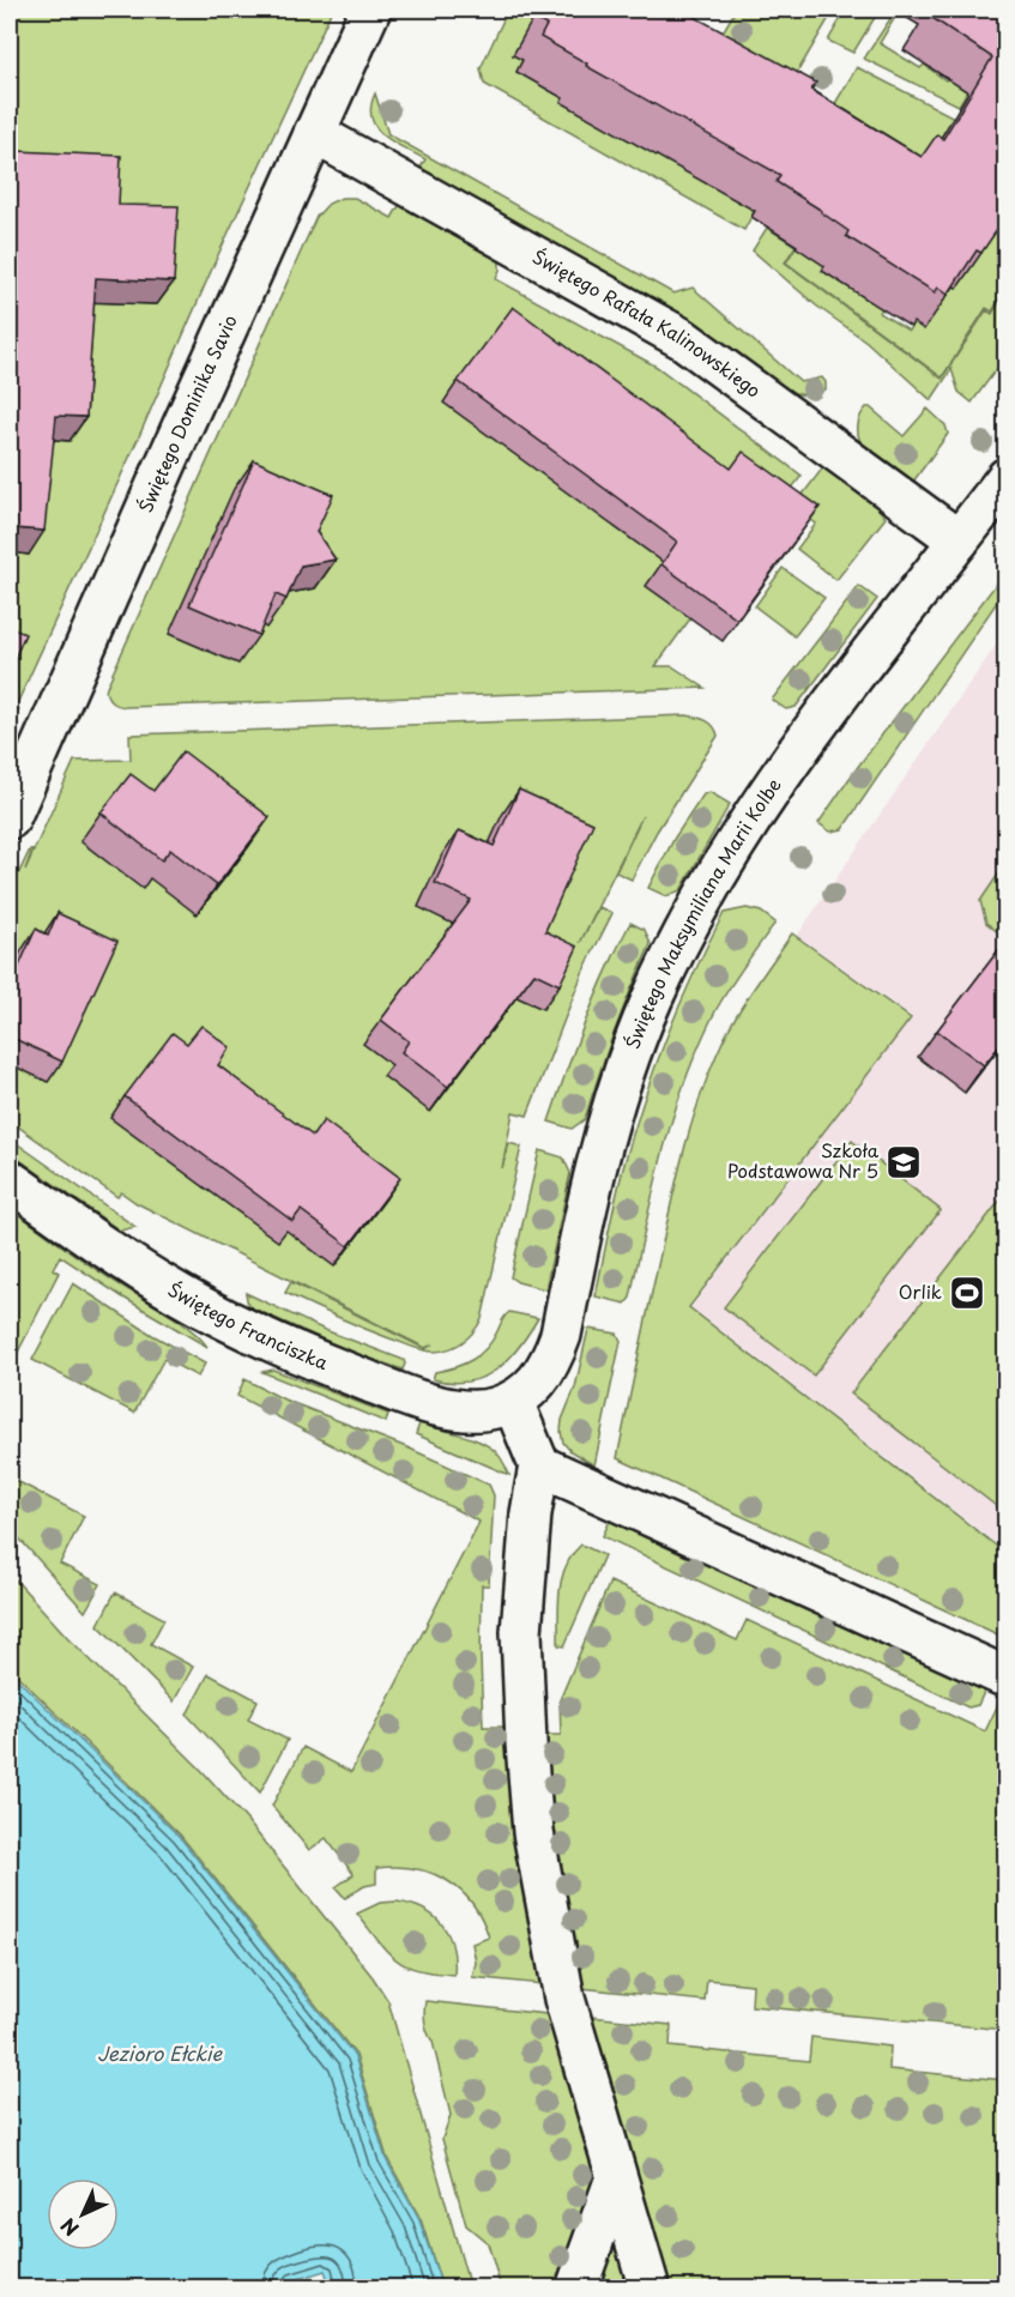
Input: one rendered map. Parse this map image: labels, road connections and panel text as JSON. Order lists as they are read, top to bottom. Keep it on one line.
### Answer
{"streets":{"street":["Świętego Rafała Kalinowskiego","Świętego Dominika Savio","Świętego Maksymiliana Marii Kolbe","Świętego Franciszka"]},"crossings":[["Świętego Rafała Kalinowskiego","Świętego Dominika Savio"],["Świętego Rafała Kalinowskiego","Świętego Maksymiliana Marii Kolbe"],["Świętego Maksymiliana Marii Kolbe","Świętego Franciszka"]],"water":["Jezioro Ełckie"],"places":{"school or university":["Szkoła Podstawowa Nr 5"],"sports":["Orlik"]},"north":"bottom left"}
